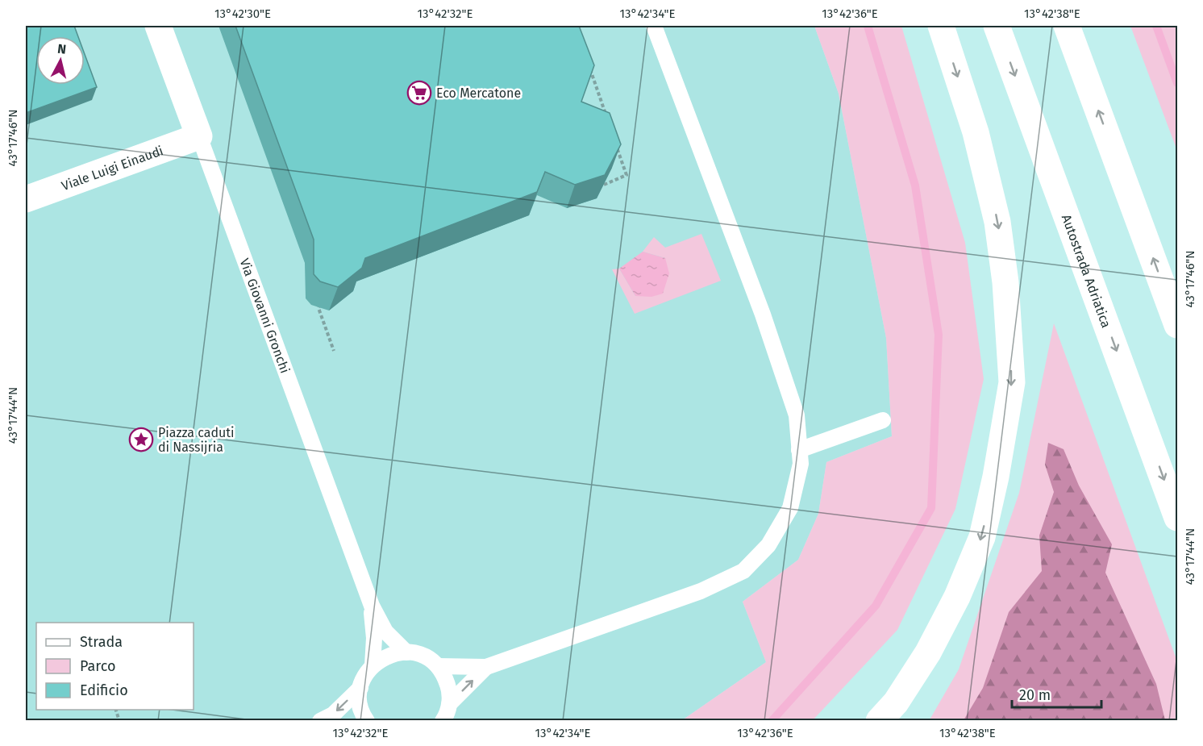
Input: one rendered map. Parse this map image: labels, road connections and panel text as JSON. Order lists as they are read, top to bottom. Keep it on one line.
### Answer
{"streets":{"main road":["Viale Luigi Einaudi","Autostrada Adriatica","Via Giovanni Gronchi"]},"crossings":[["Viale Luigi Einaudi","Via Giovanni Gronchi"]],"places":{"supermarket":["Eco Mercatone"],"place":["Piazza caduti di Nassijria"]},"legend":["Strada","Parco","Edificio"],"scale_bar":"20 m","north":"top","coordinates":["13°42'30\"E","13°42'32\"E","13°42'34\"E","13°42'36\"E","13°42'38\"E","43°17'46\"N","43°17'44\"N"]}
